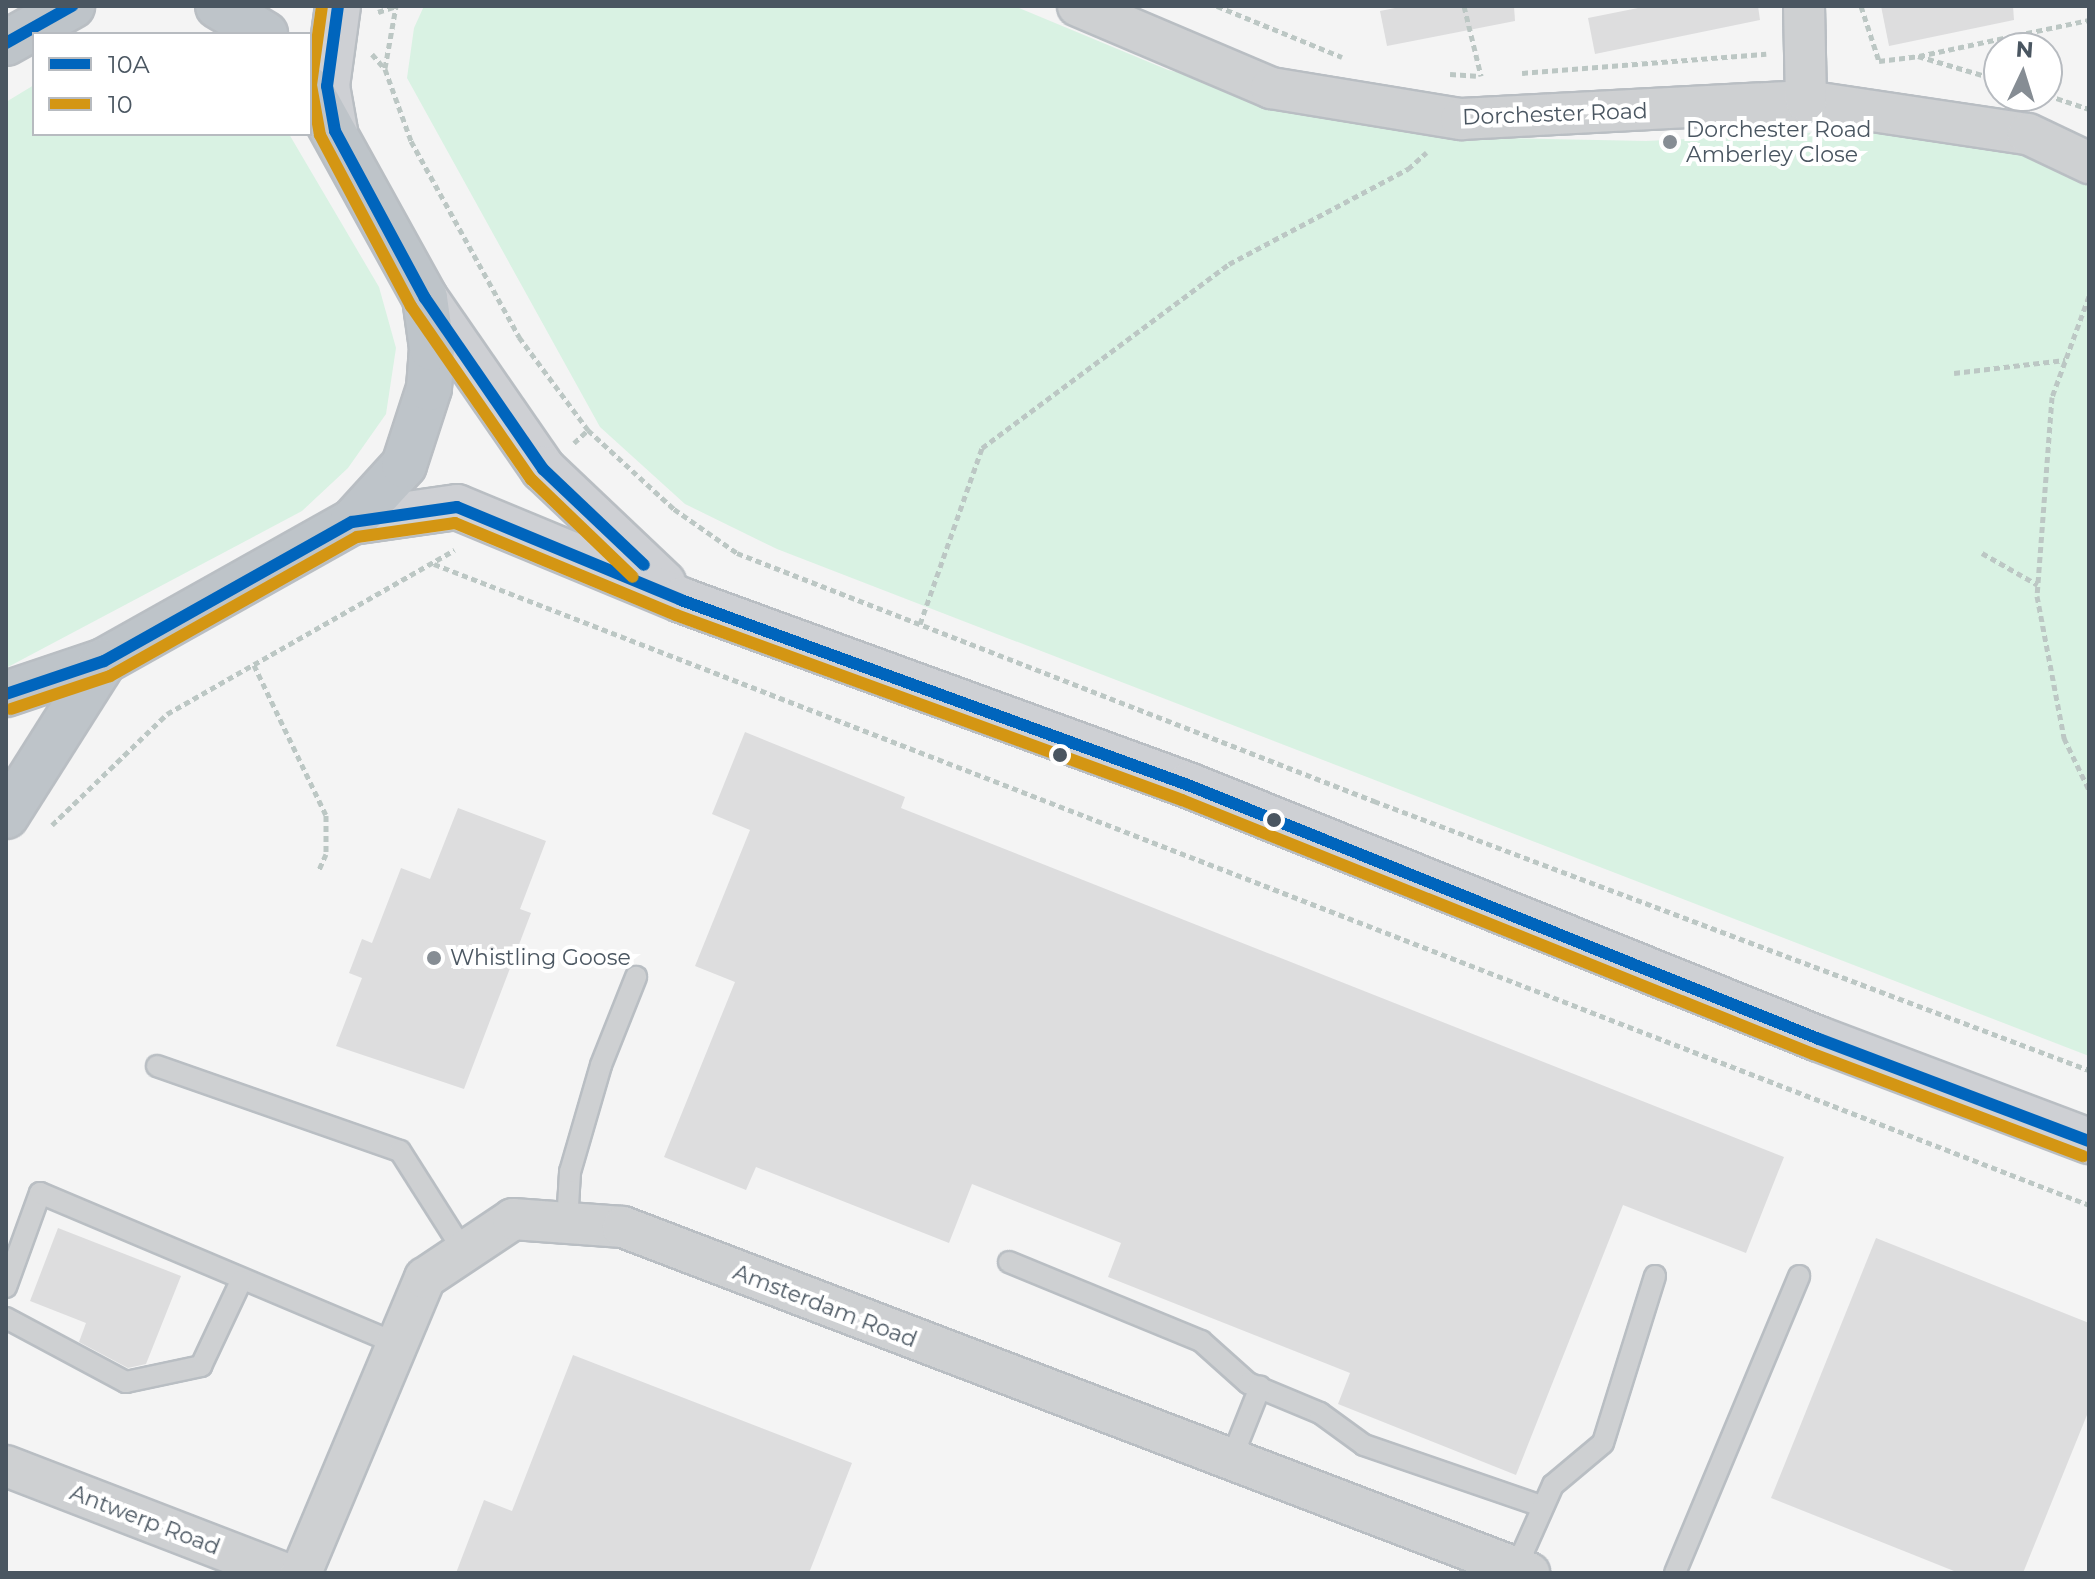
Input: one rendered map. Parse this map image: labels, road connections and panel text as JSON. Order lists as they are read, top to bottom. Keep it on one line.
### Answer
{"streets":{"street":["Dorchester Road","Amsterdam Road","Antwerp Road"]},"places":["Dorchester Road Amberley Close","Whistling Goose"],"lines":["transit line 10A","transit line 10"],"legend":["10A","10"],"north":"top"}
